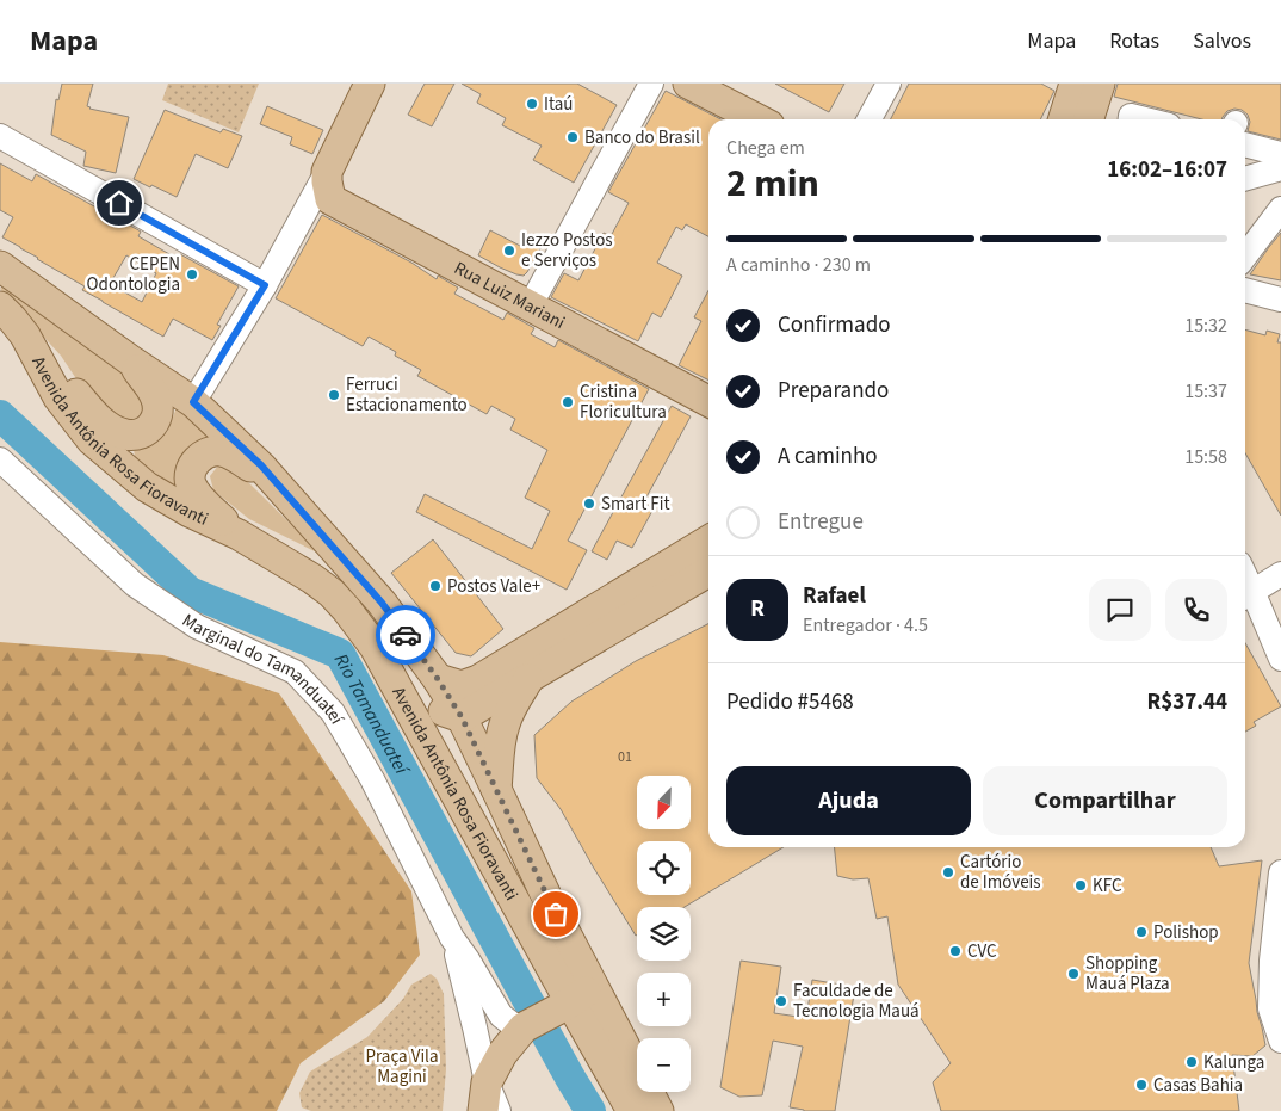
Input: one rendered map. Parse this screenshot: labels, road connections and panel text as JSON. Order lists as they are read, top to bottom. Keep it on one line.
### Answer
{"streets":{"main road":["Rua Luiz Mariani","Avenida Antônia Rosa Fioravanti"],"street":["Marginal do Tamanduateí"]},"water":["Rio Tamanduateí"],"parks":["Praça Vila Magini"],"places":["Itaú","Banco do Brasil","Iezzo Postos e Serviços","CEPEN Odontologia","Ferruci Estacionamento","Cristina Floricultura","Smart Fit","Postos Vale+","Cartório de Imóveis","KFC","Polishop","CVC","Shopping Mauá Plaza","Faculdade de Tecnologia Mauá","Kalunga","Casas Bahia"],"house_numbers":["01"],"north":"bottom left","page":{"header":"Mapa","nav":["Mapa","Rotas","Salvos"],"heading":["2 min","Chega em","16:02–16:07"],"panel":["Rafael","Entregador · 4.5","Pedido #5468","R$37.44"],"bar":"A caminho · 230 m","list":[["Confirmado","15:32"],["Preparando","15:37"],["A caminho","15:58"],"Entregue"],"round":"R","buttons":["Ajuda","Compartilhar"],"map_buttons":["+","−"]}}
